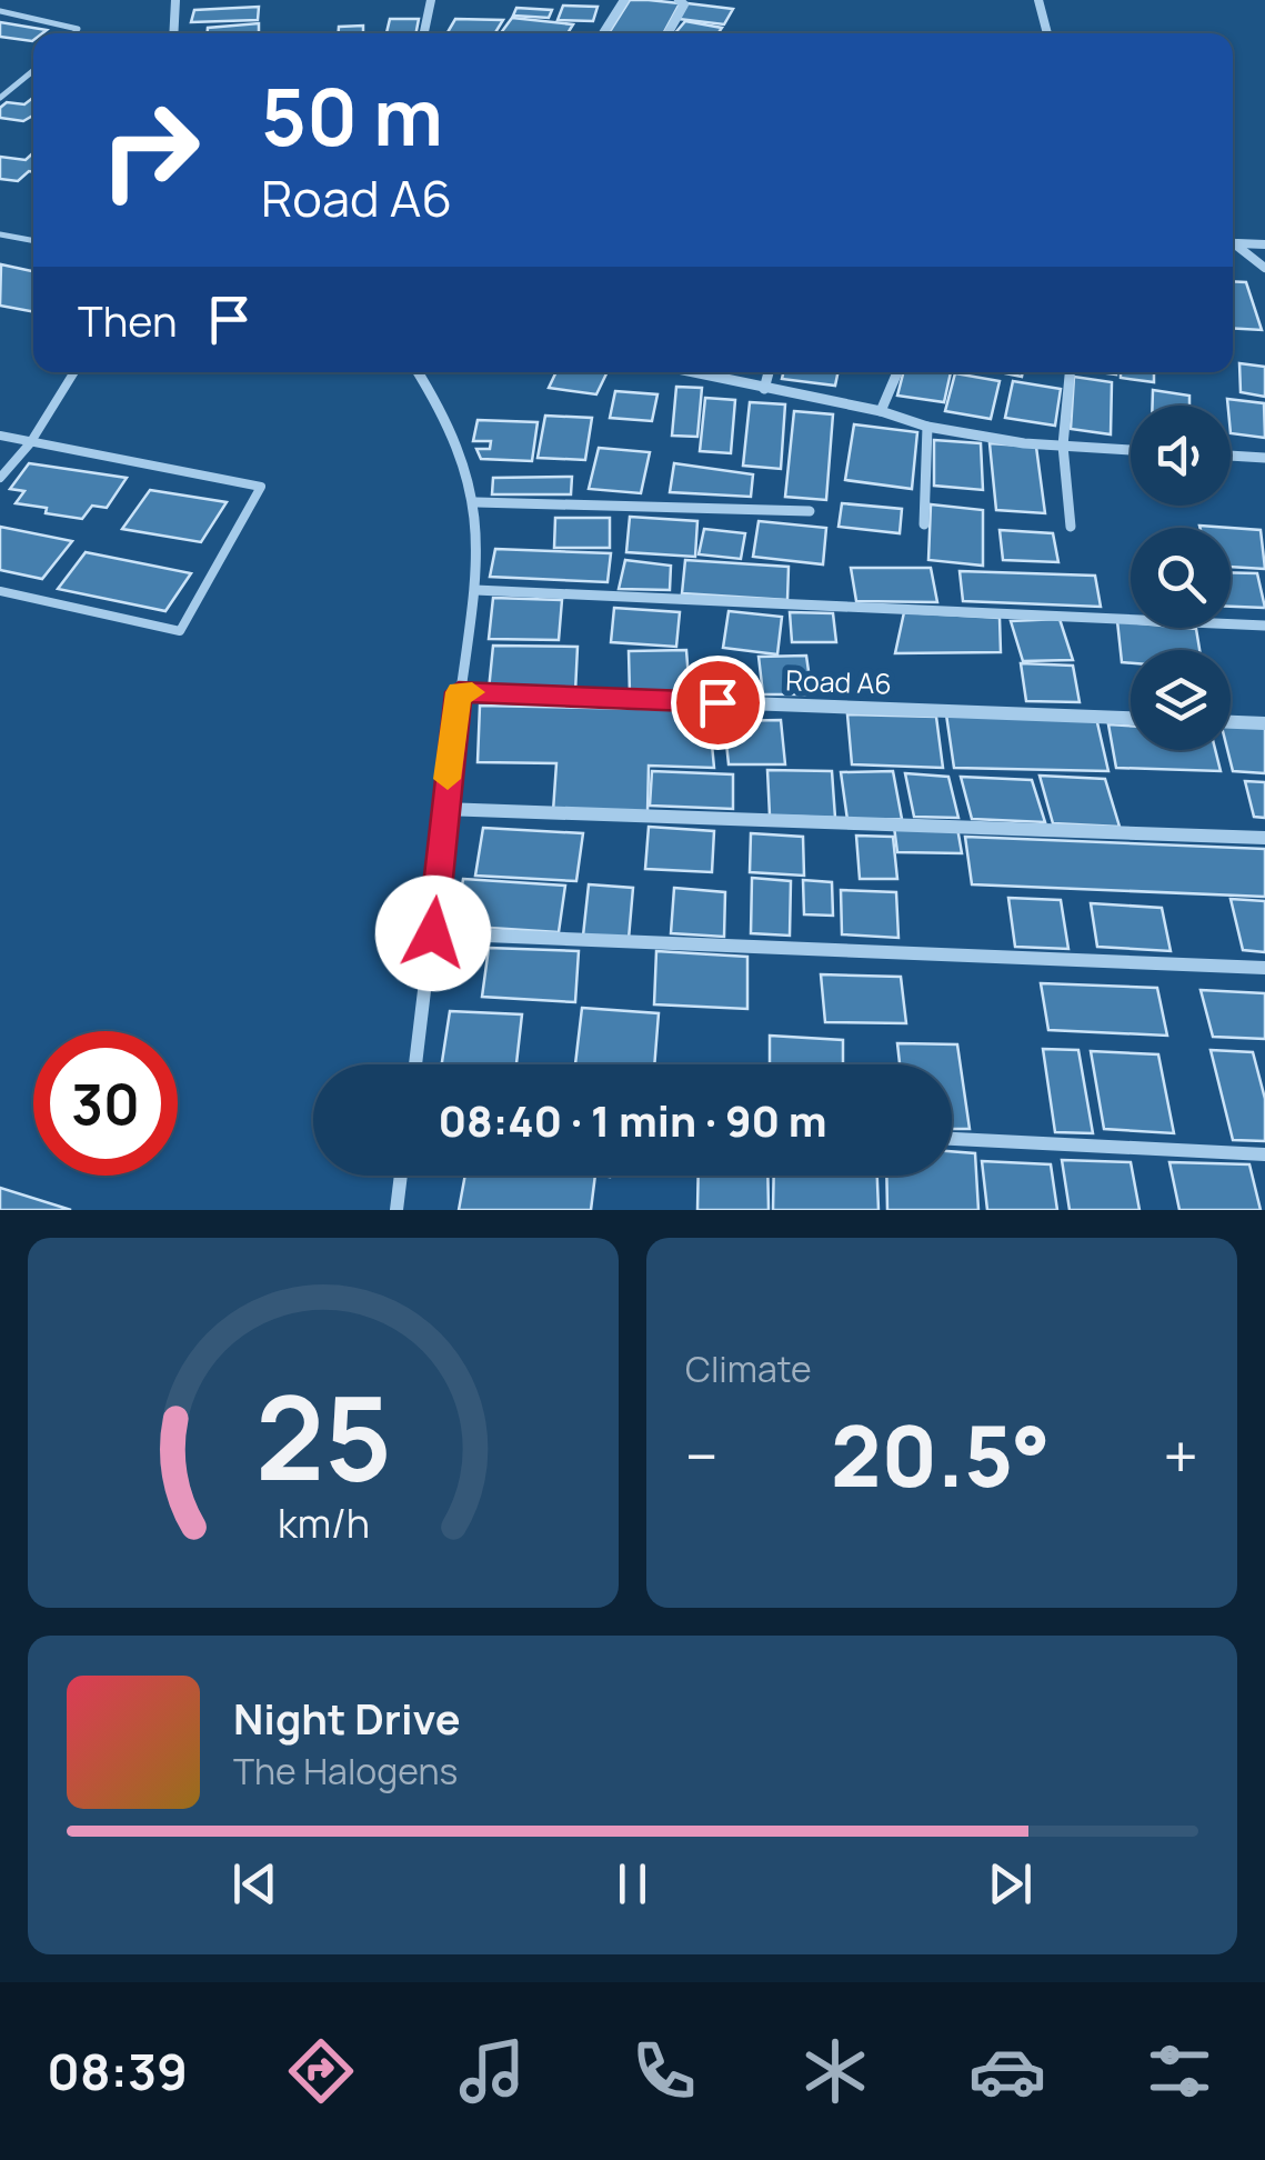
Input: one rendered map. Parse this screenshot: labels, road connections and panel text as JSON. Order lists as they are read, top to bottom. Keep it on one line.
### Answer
{"streets":{"street":["Road A6"]},"page":{"turn":["50 m","Road A6"],"then":"Then","limit":"30","trip":"08:40 · 1 min · 90 m","tile":"Climate","heat":["−","20.5°","+"],"song":["Night Drive","The Halogens"],"tabs":"08:39","gauge":["25","km/h"]}}
